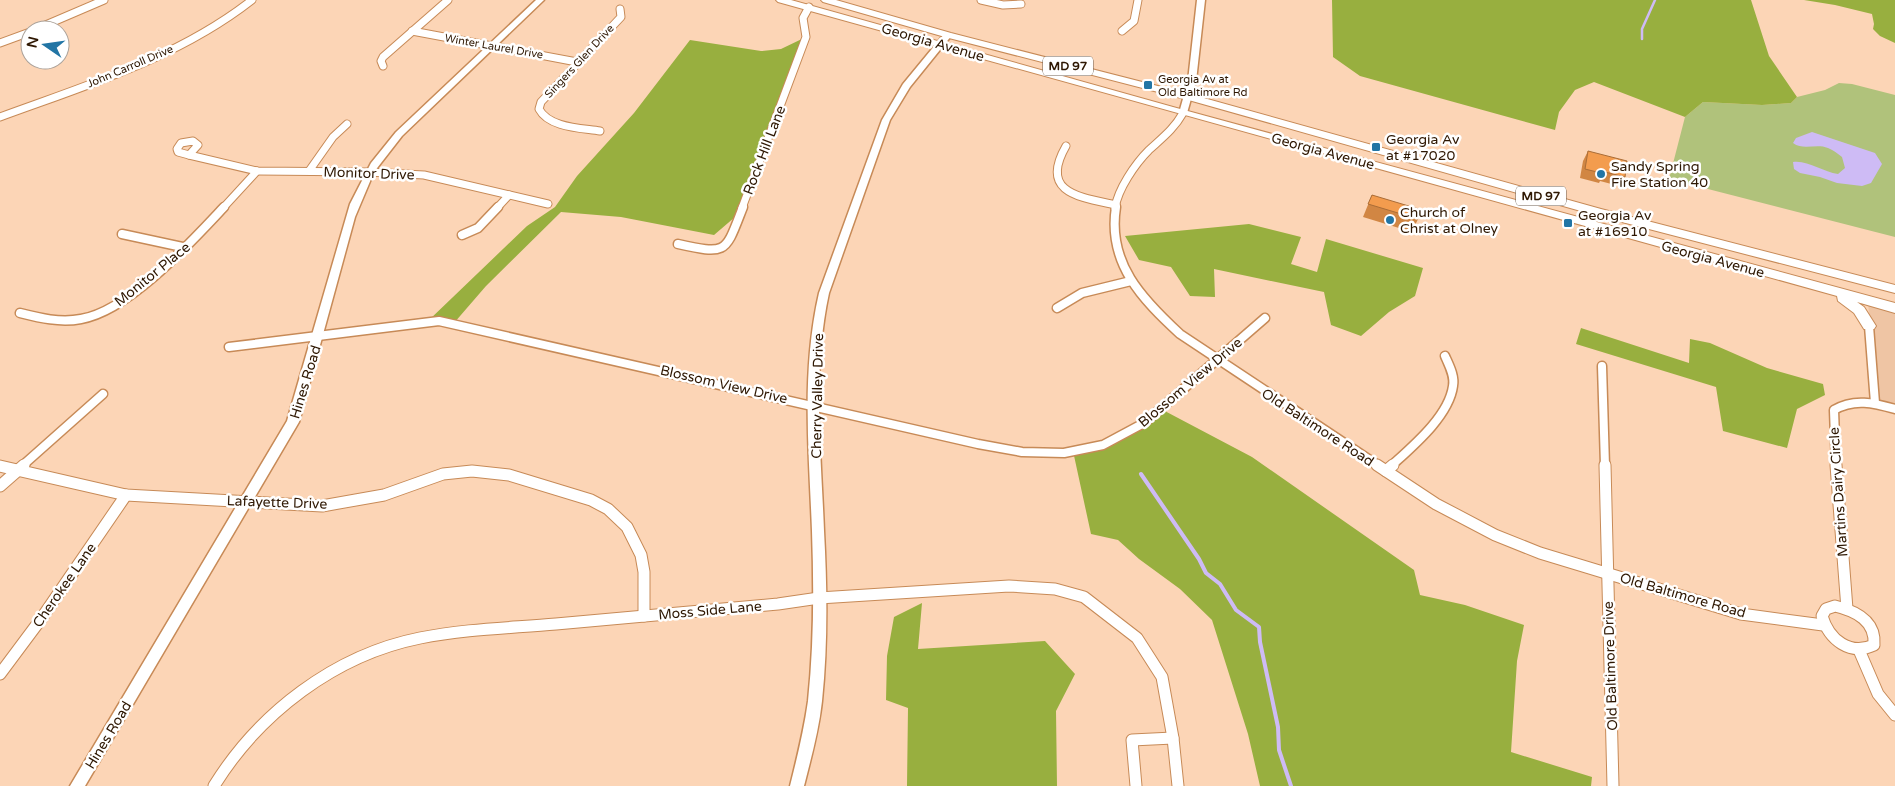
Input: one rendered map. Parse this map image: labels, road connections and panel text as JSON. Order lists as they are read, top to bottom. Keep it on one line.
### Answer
{"streets":{"main road":["Georgia Avenue","MD 97"],"street":["Winter Laurel Drive","Singers Glen Drive","John Carroll Drive","Rock Hill Lane","Monitor Drive","Monitor Place","Hines Road","Blossom View Drive","Cherry Valley Drive","Old Baltimore Road","Martins Dairy Circle","Lafayette Drive","Cherokee Lane","Moss Side Lane","Old Baltimore Drive"]},"crossings":[["Georgia Avenue","Rock Hill Lane"],["Georgia Avenue","Cherry Valley Drive"],["Georgia Avenue","Old Baltimore Road"],["Winter Laurel Drive","Singers Glen Drive"],["Winter Laurel Drive","Hines Road"],["Monitor Drive","Monitor Place"],["Monitor Drive","Hines Road"],["Hines Road","Blossom View Drive"],["Hines Road","Lafayette Drive"],["Blossom View Drive","Cherry Valley Drive"],["Blossom View Drive","Old Baltimore Road"],["Cherry Valley Drive","Moss Side Lane"],["Old Baltimore Road","Martins Dairy Circle"],["Old Baltimore Road","Old Baltimore Drive"],["Lafayette Drive","Cherokee Lane"],["Lafayette Drive","Moss Side Lane"]],"places":{"transit":["Georgia Av at Old Baltimore Rd","Georgia Av at #17020","Georgia Av at #16910"],"other":["Sandy Spring Fire Station 40","Church of Christ at Olney"]},"north":"left"}
